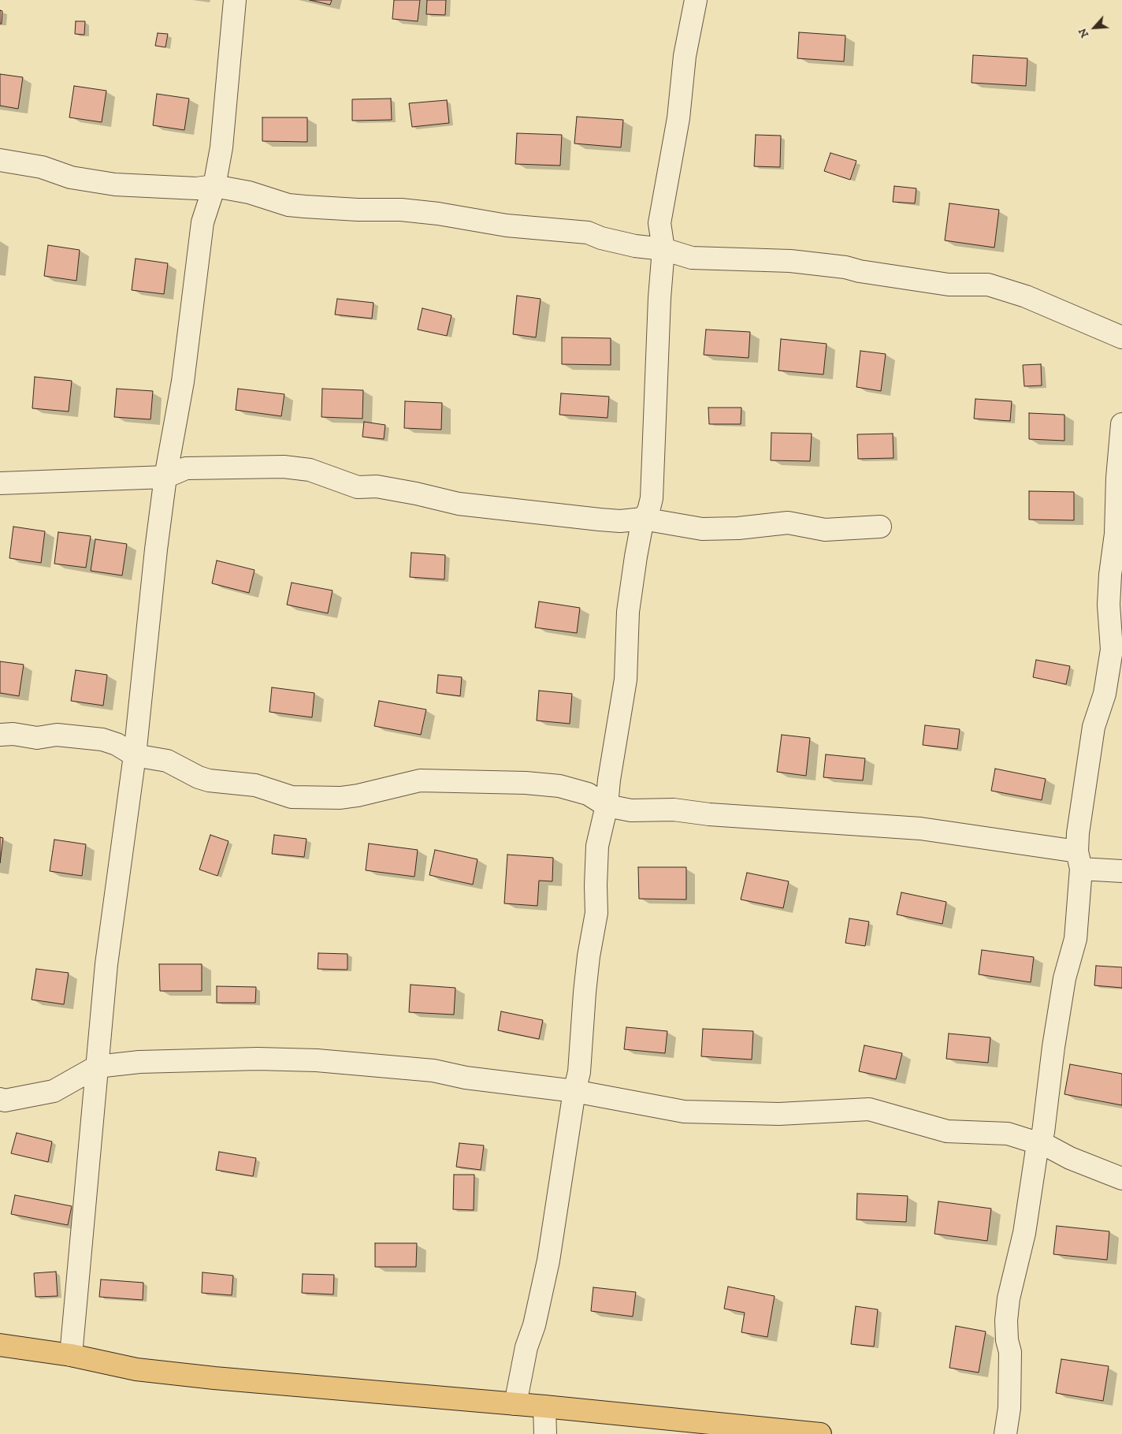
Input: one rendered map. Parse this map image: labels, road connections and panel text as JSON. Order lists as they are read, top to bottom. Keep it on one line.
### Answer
{"north":"bottom left"}
